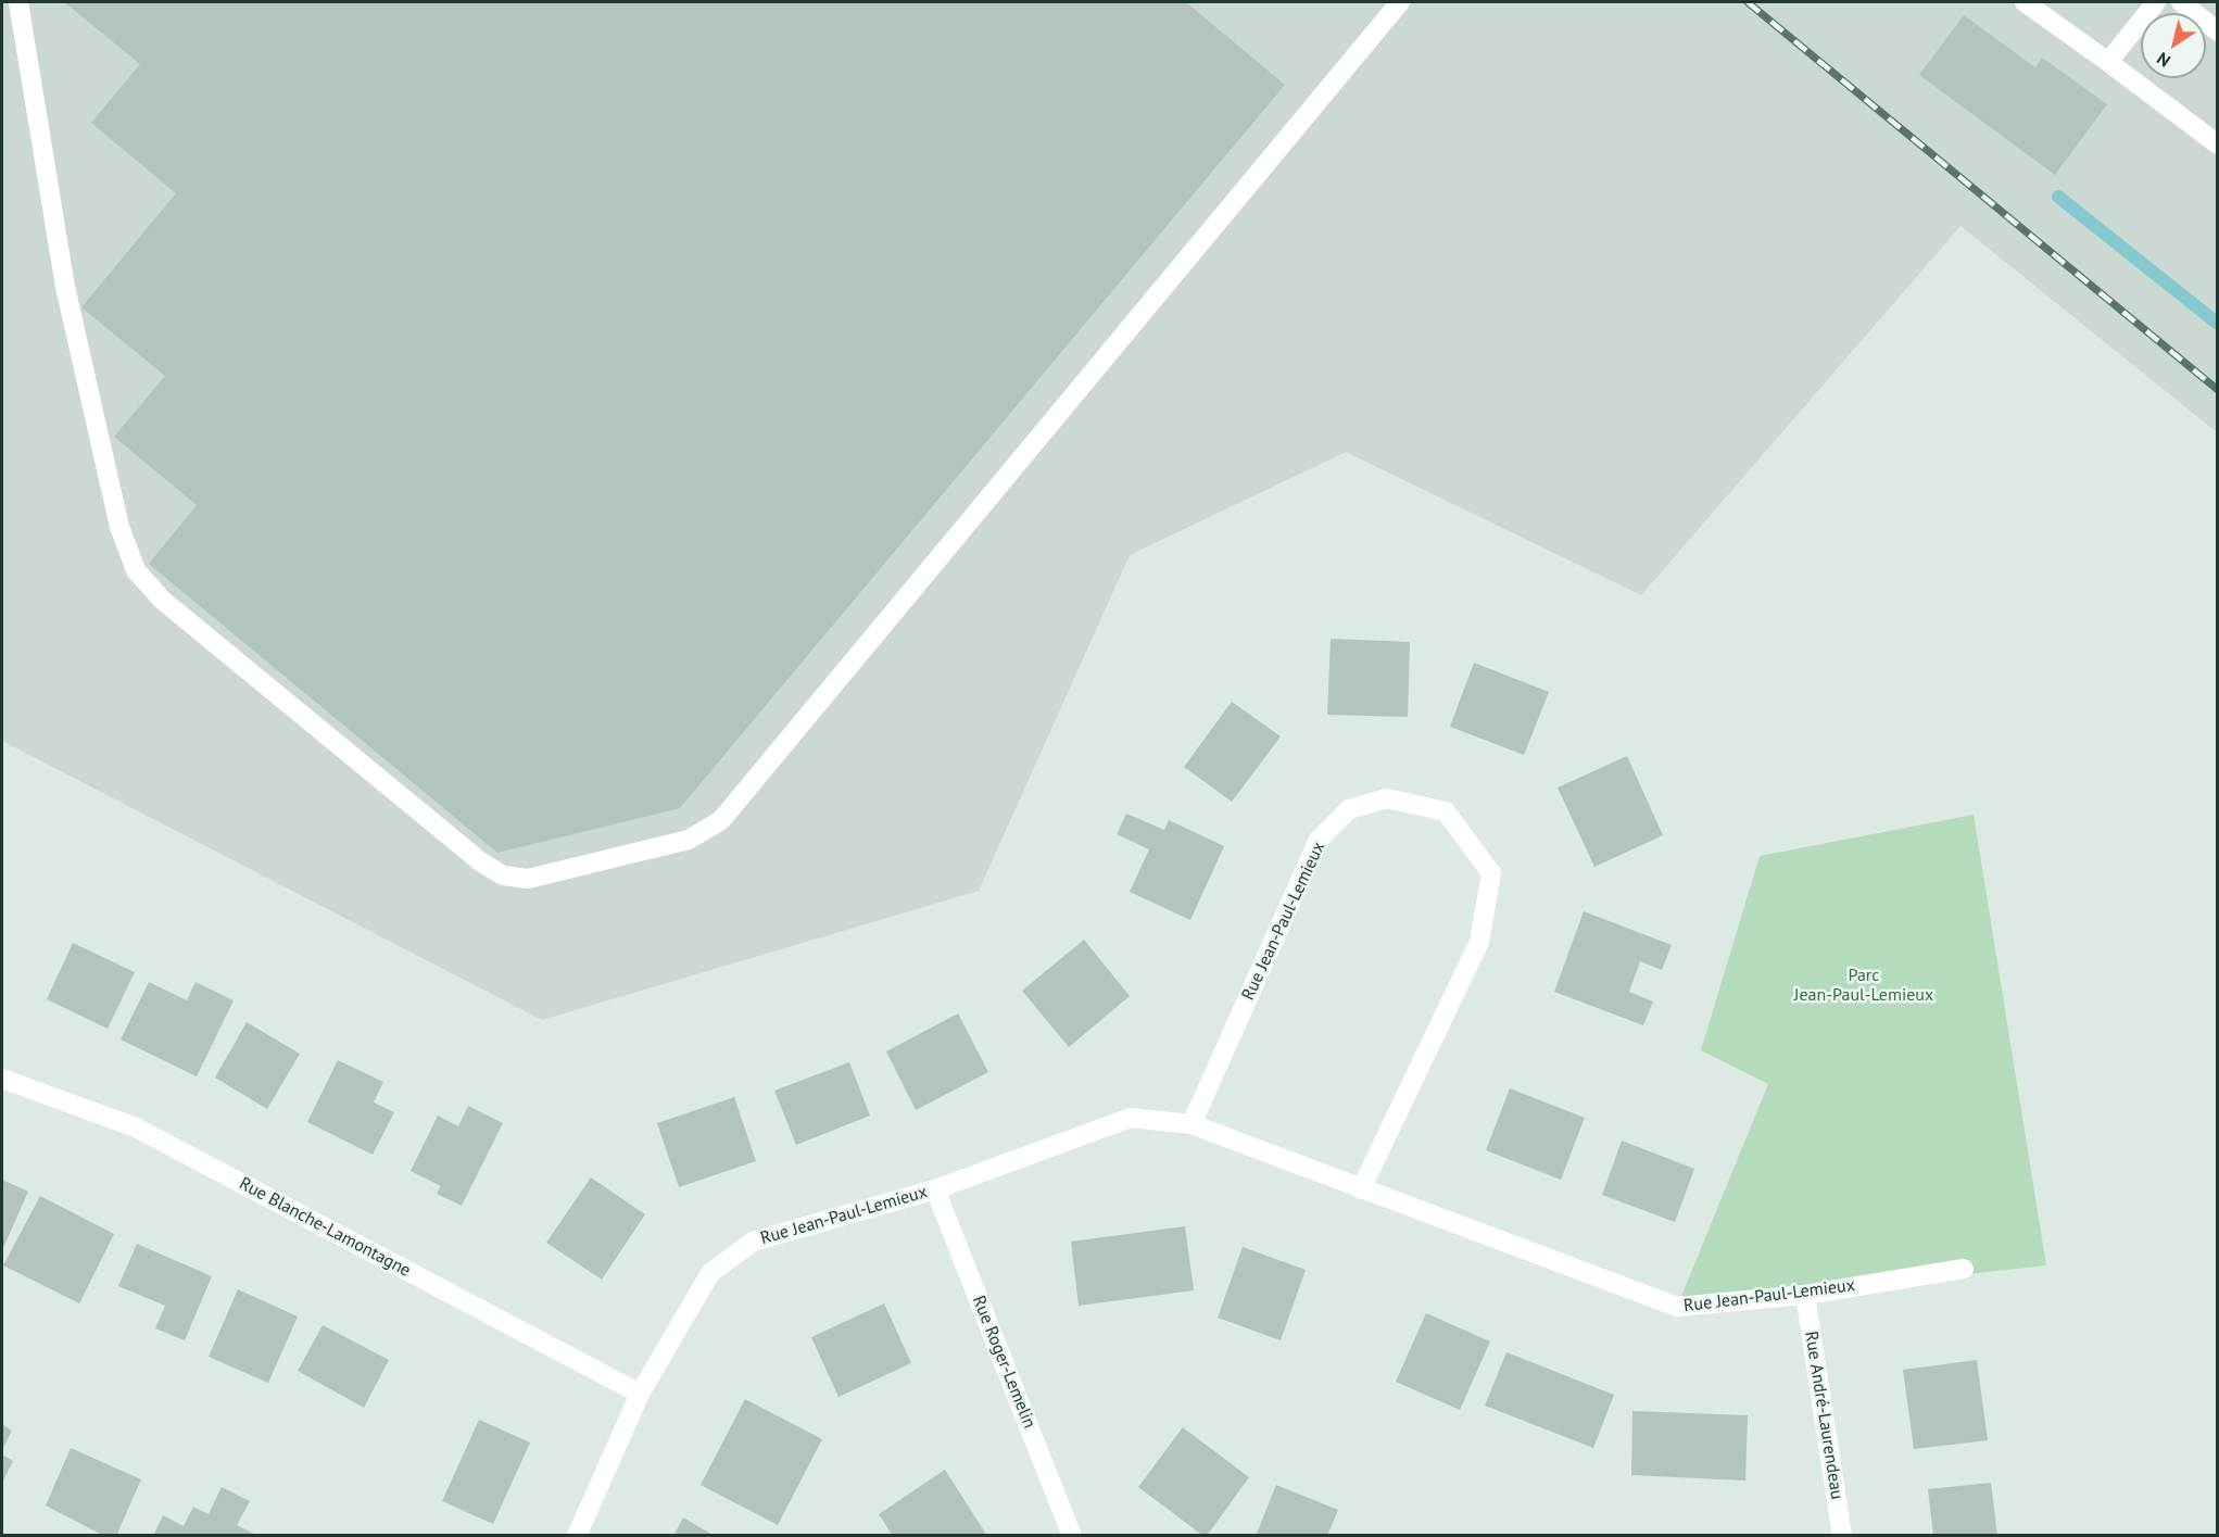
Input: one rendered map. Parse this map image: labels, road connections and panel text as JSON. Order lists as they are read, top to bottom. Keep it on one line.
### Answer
{"streets":{"street":["Rue Jean-Paul-Lemieux","Rue Blanche-Lamontagne","Rue Roger-Lemelin","Rue André-Laurendeau"]},"crossings":[["Rue Jean-Paul-Lemieux","Rue Blanche-Lamontagne"],["Rue Jean-Paul-Lemieux","Rue Roger-Lemelin"],["Rue Jean-Paul-Lemieux","Rue André-Laurendeau"]],"parks":["Parc Jean-Paul-Lemieux"],"north":"bottom left"}
